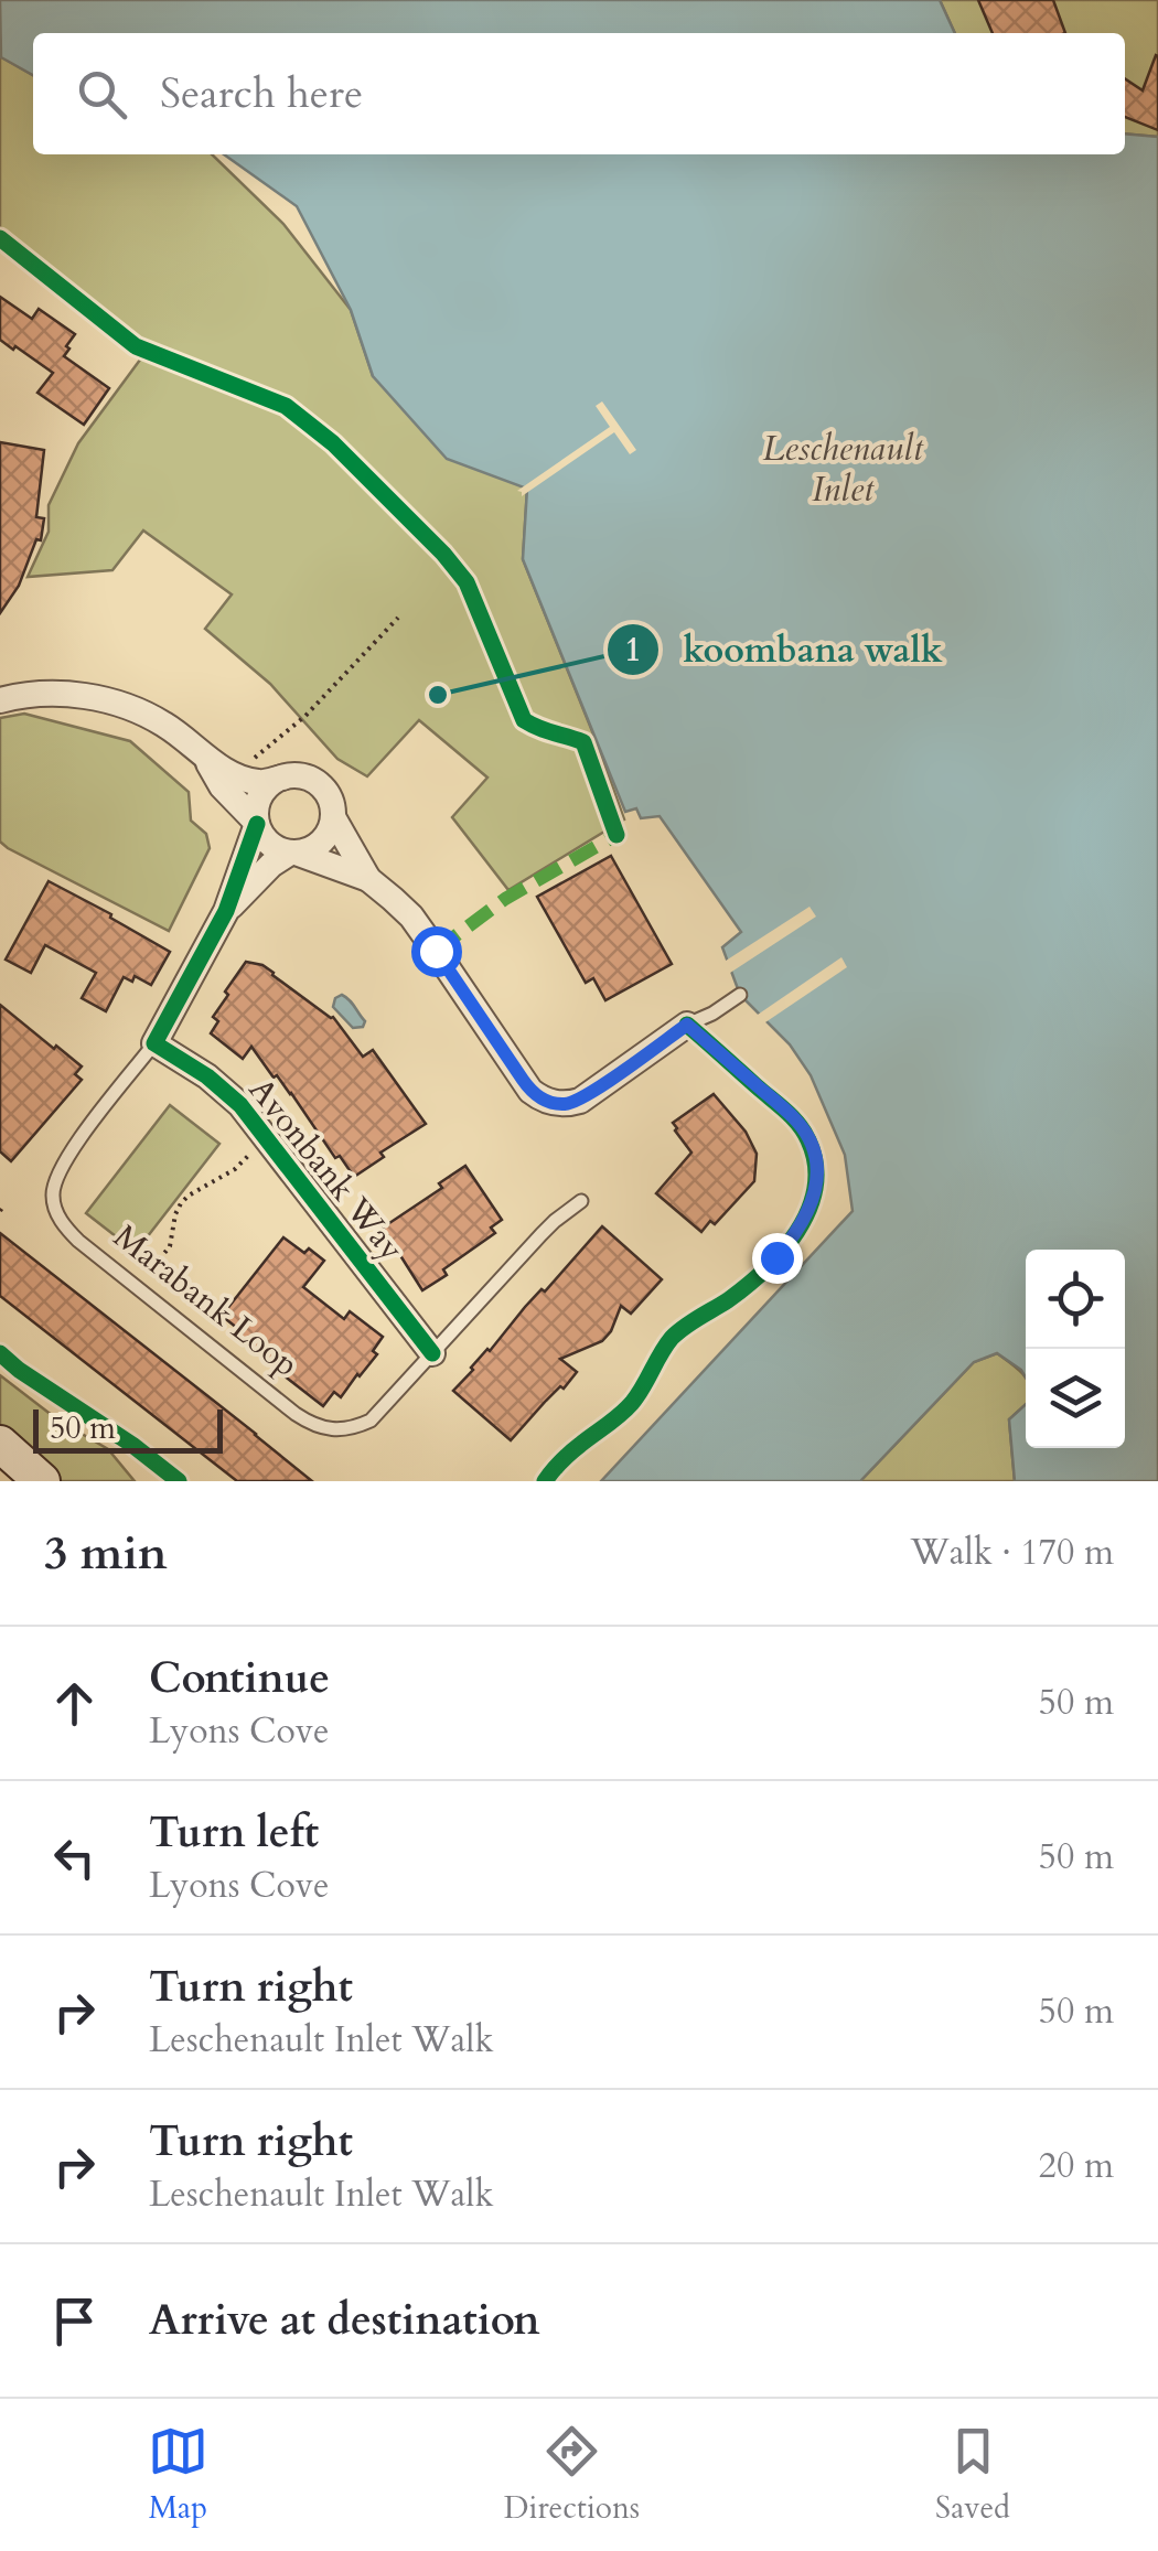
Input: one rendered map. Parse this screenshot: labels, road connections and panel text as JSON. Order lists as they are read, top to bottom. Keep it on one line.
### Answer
{"streets":{"street":["Avonbank Way","Marabank Loop"]},"crossings":[["Avonbank Way","Marabank Loop"]],"water":["Leschenault Inlet"],"places":["koombana walk"],"scale_bar":"50 m","page":{"search":"Search here","scale":"50 m","heading":["3 min","Walk · 170 m"],"list":[["Continue","Lyons Cove","50 m"],["Turn left","Lyons Cove","50 m"],["Turn right","Leschenault Inlet Walk","50 m"],["Turn right","Leschenault Inlet Walk","20 m"],"Arrive at destination"],"nav":["Map","Directions","Saved"]}}
